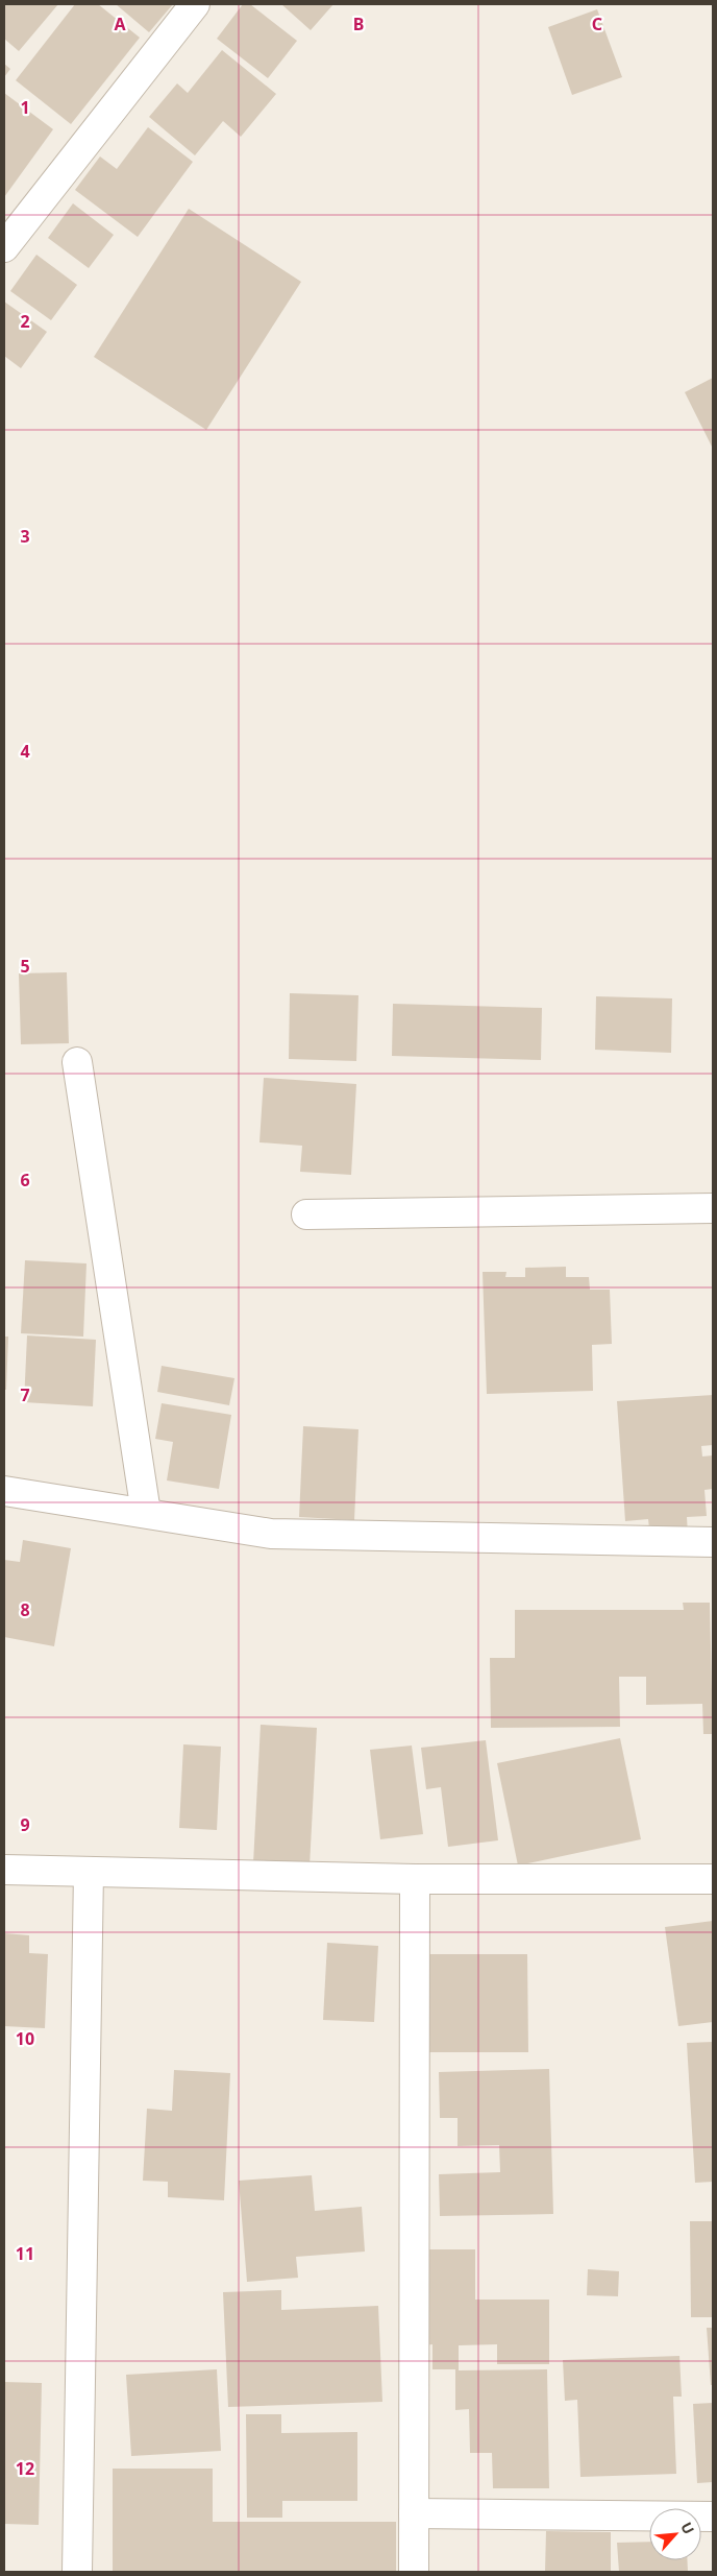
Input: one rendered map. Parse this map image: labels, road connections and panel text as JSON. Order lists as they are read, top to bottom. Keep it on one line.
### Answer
{"north":"top right","grid":{"columns":["A","B","C"],"rows":["1","2","3","4","5","6","7","8","9","10","11","12"]}}
